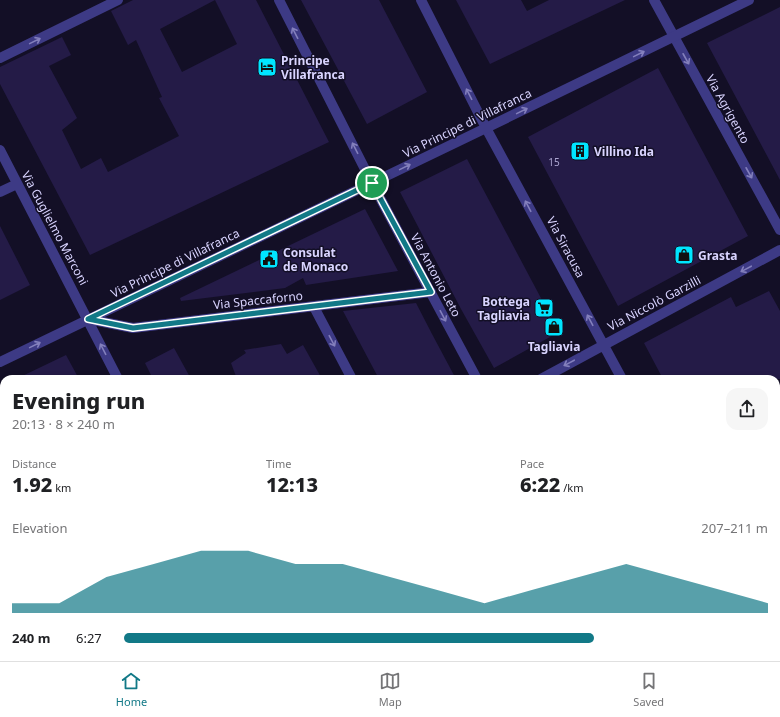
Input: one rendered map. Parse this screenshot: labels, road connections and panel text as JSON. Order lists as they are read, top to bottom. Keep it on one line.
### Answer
{"streets":{"street":["Via Agrigento","Via Principe di Villafranca","Via Guglielmo Marconi","Via Siracusa","Via Antonio Leto","Via Spaccaforno","Via Niccolò Garzilli"]},"crossings":[["Via Agrigento","Via Principe di Villafranca"],["Via Principe di Villafranca","Via Guglielmo Marconi"],["Via Principe di Villafranca","Via Siracusa"],["Via Principe di Villafranca","Via Antonio Leto"],["Via Principe di Villafranca","Via Spaccaforno"],["Via Guglielmo Marconi","Via Spaccaforno"],["Via Siracusa","Via Niccolò Garzilli"],["Via Antonio Leto","Via Spaccaforno"]],"one_way":["Via Agrigento","Via Principe di Villafranca","Via Siracusa","Via Niccolò Garzilli"],"places":{"hotel":["Principe Villafranca"],"building":["Villino Ida"],"shop":["Grasta","Tagliavia"],"public building":["Consulat de Monaco"],"supermarket":["Bottega Tagliavia"]},"house_numbers":["15"],"page":{"heading":["Evening run","20:13 · 8 × 240 m"],"stats":[["Distance","1.92 km"],["Time","12:13"],["Pace","6:22 /km"]],"chart":["Elevation","207–211 m"],"list":[{"name":"240 m","note":"6:27"}],"tabs":["Home","Map","Saved"]}}
